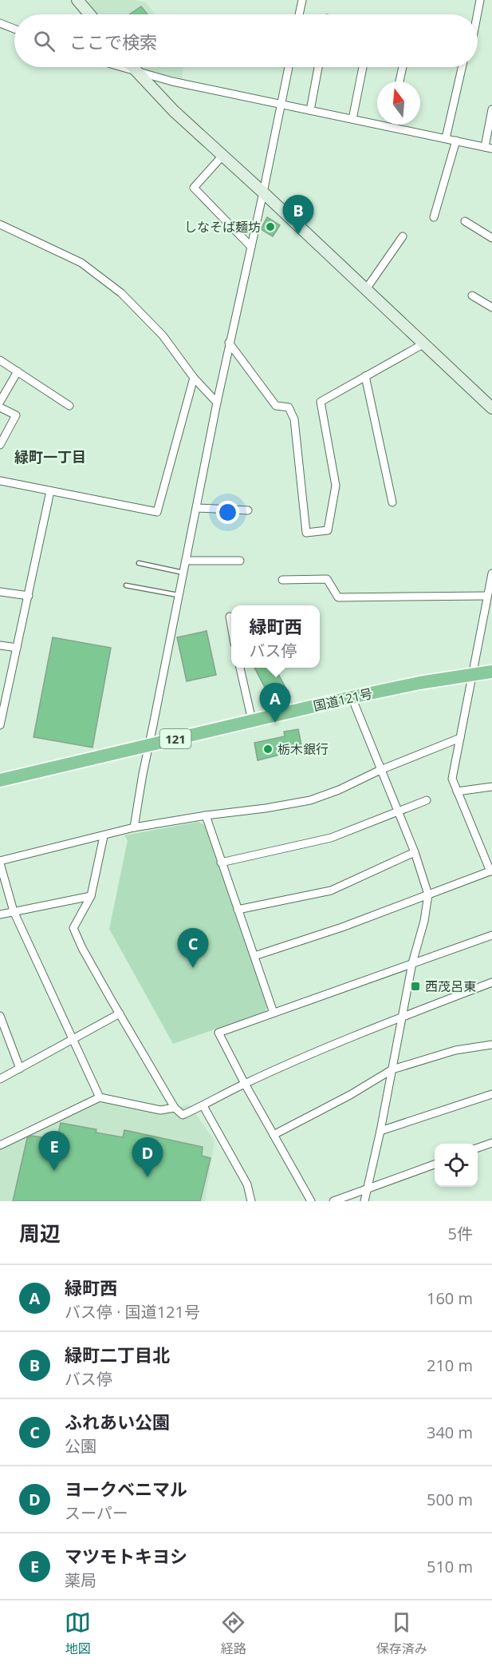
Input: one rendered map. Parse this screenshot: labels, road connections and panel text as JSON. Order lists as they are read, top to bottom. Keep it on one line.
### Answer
{"streets":{"highway":["国道121号","121"]},"districts":["緑町一丁目"],"places":{"other":["しなそば麺坊","栃木銀行"],"transit":["西茂呂東"]},"north":"top","page":{"search":"ここで検索","pins":["B","A","C","E","D"],"popup":["緑町西","バス停"],"heading":["周辺","5件"],"list":[{"mark":"A","name":"緑町西","note":"バス停 · 国道121号","value":"160 m"},{"mark":"B","name":"緑町二丁目北","note":"バス停","value":"210 m"},{"mark":"C","name":"ふれあい公園","note":"公園","value":"340 m"},{"mark":"D","name":"ヨークベニマル","note":"スーパー","value":"500 m"},{"mark":"E","name":"マツモトキヨシ","note":"薬局","value":"510 m"}],"nav":["地図","経路","保存済み"]}}
